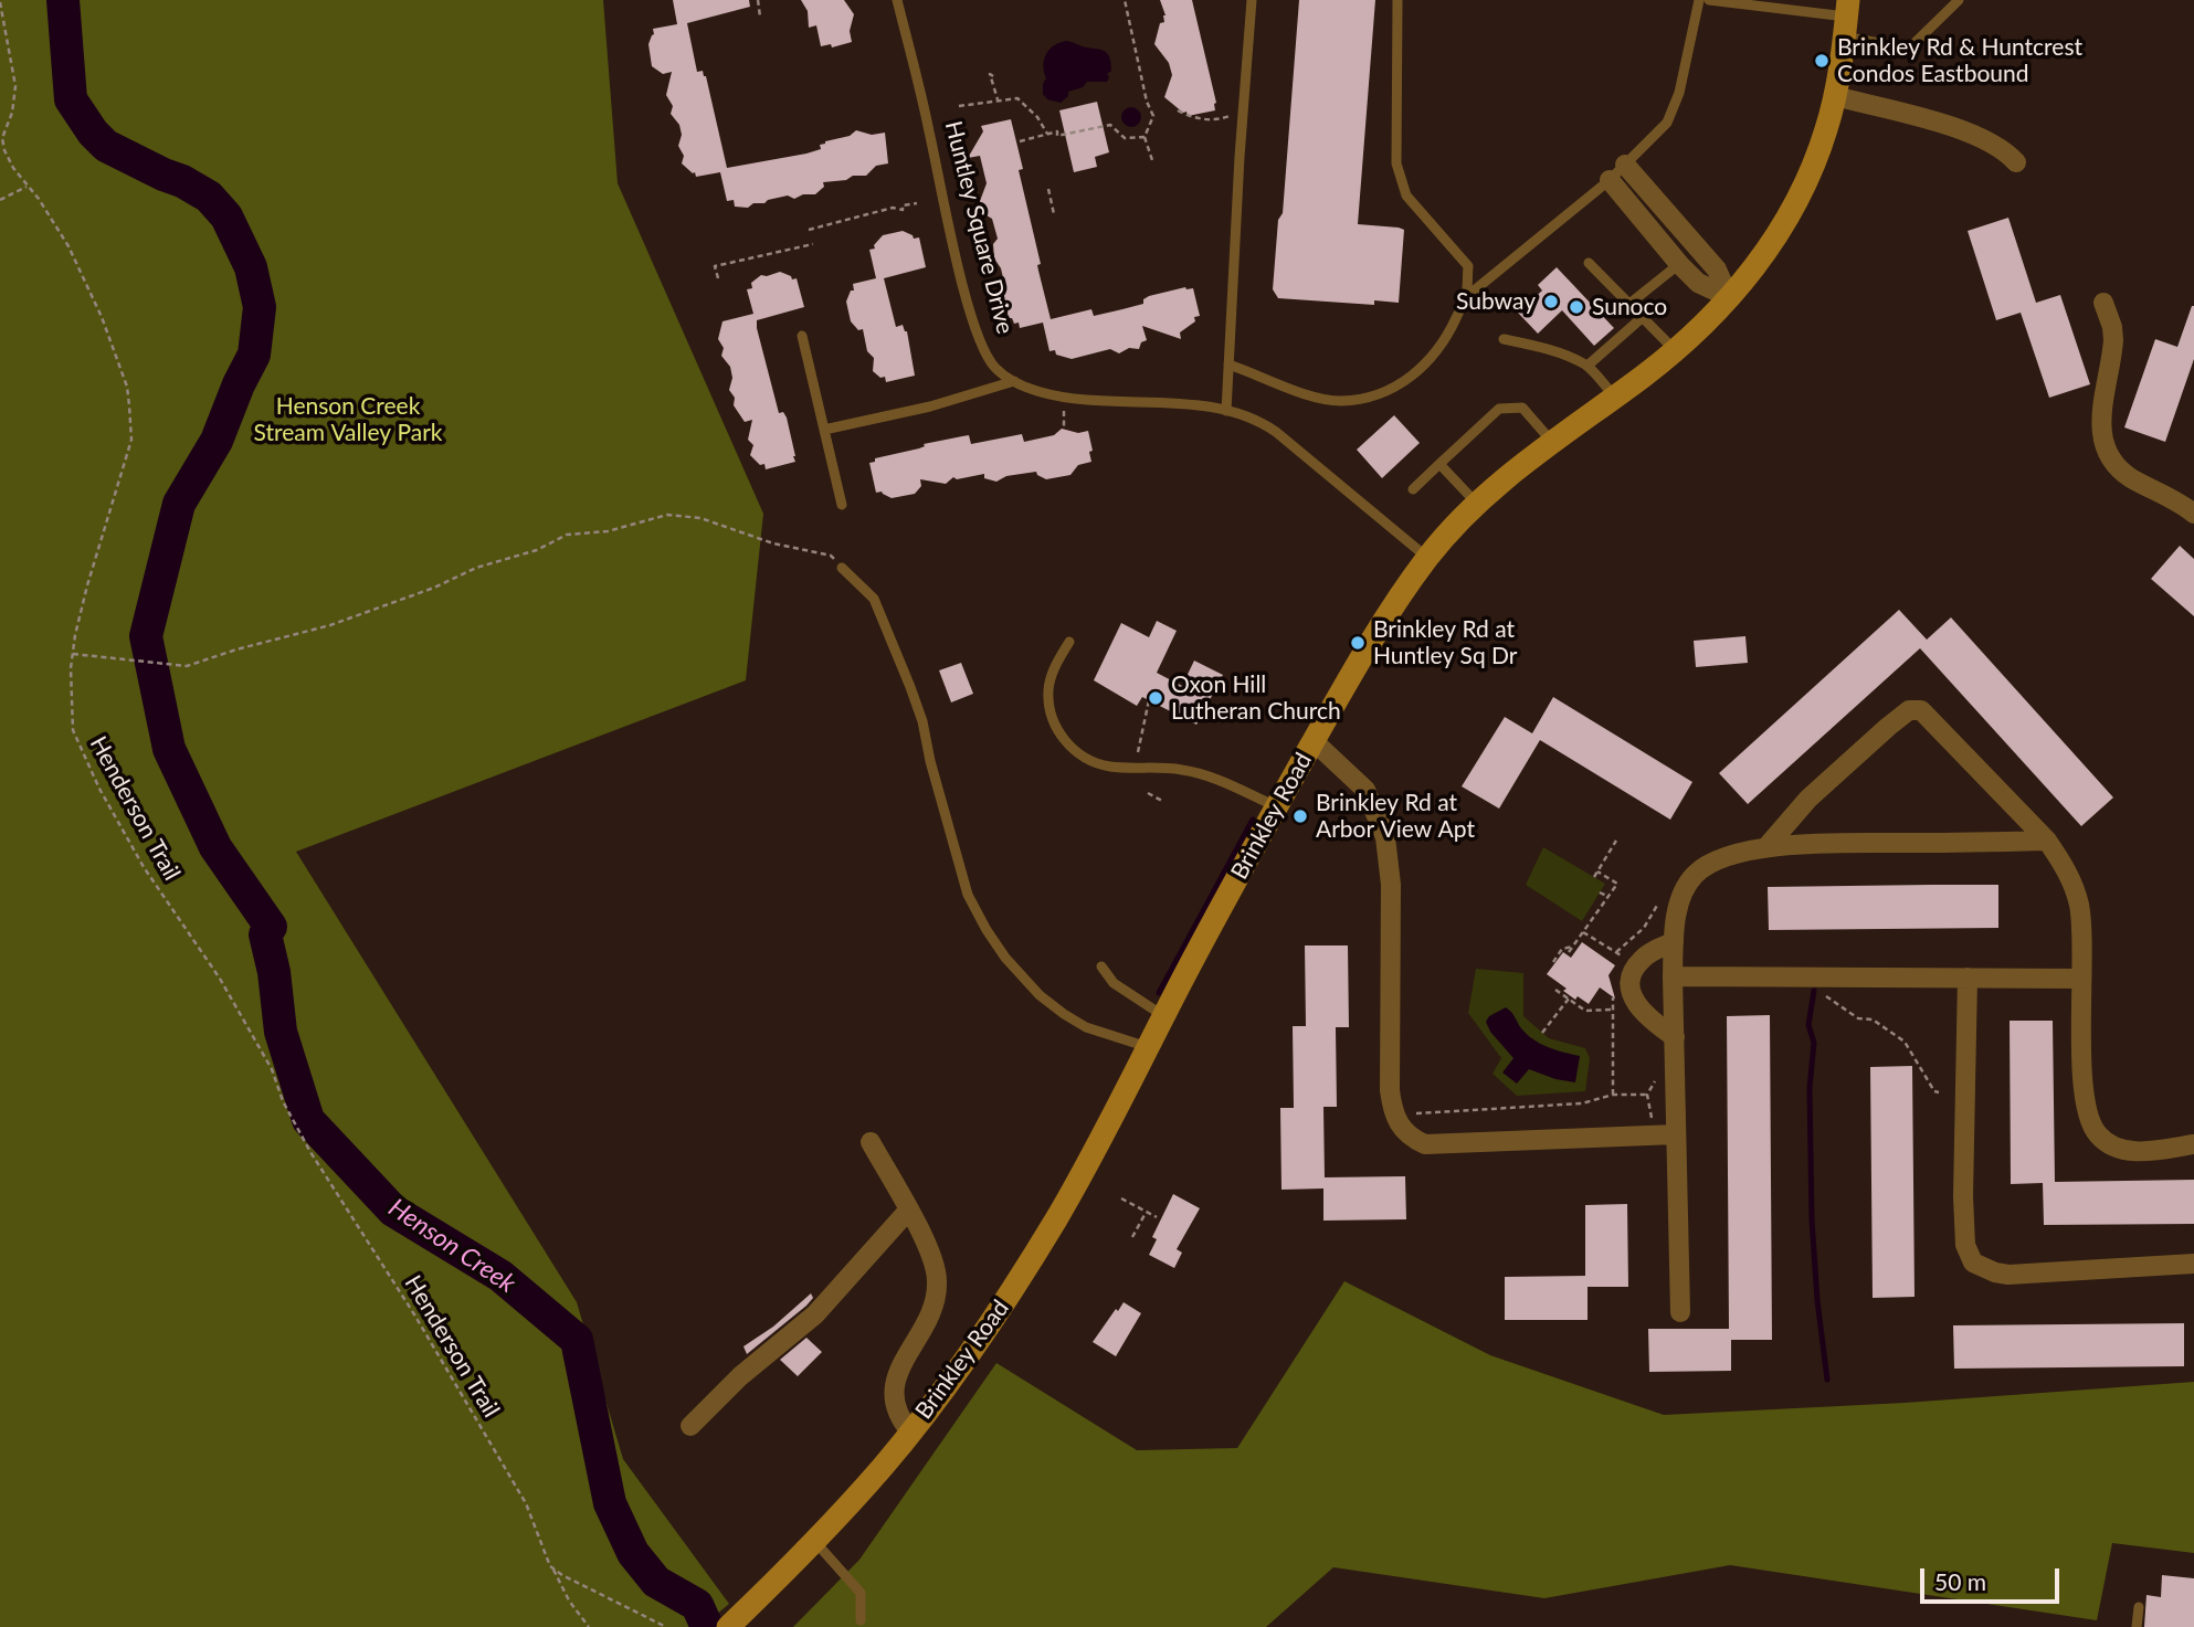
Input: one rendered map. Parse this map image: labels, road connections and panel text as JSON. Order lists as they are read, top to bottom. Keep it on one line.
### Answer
{"streets":{"main road":["Brinkley Road"],"lane":["Huntley Square Drive"],"path":["Henderson Trail"]},"crossings":[["Huntley Square Drive","Brinkley Road"]],"water":["Henson Creek"],"parks":["Henson Creek Stream Valley Park"],"places":["Brinkley Rd & Huntcrest Condos Eastbound","Subway","Sunoco","Brinkley Rd at Huntley Sq Dr","Oxon Hill Lutheran Church","Brinkley Rd at Arbor View Apt"],"scale_bar":"50 m"}
